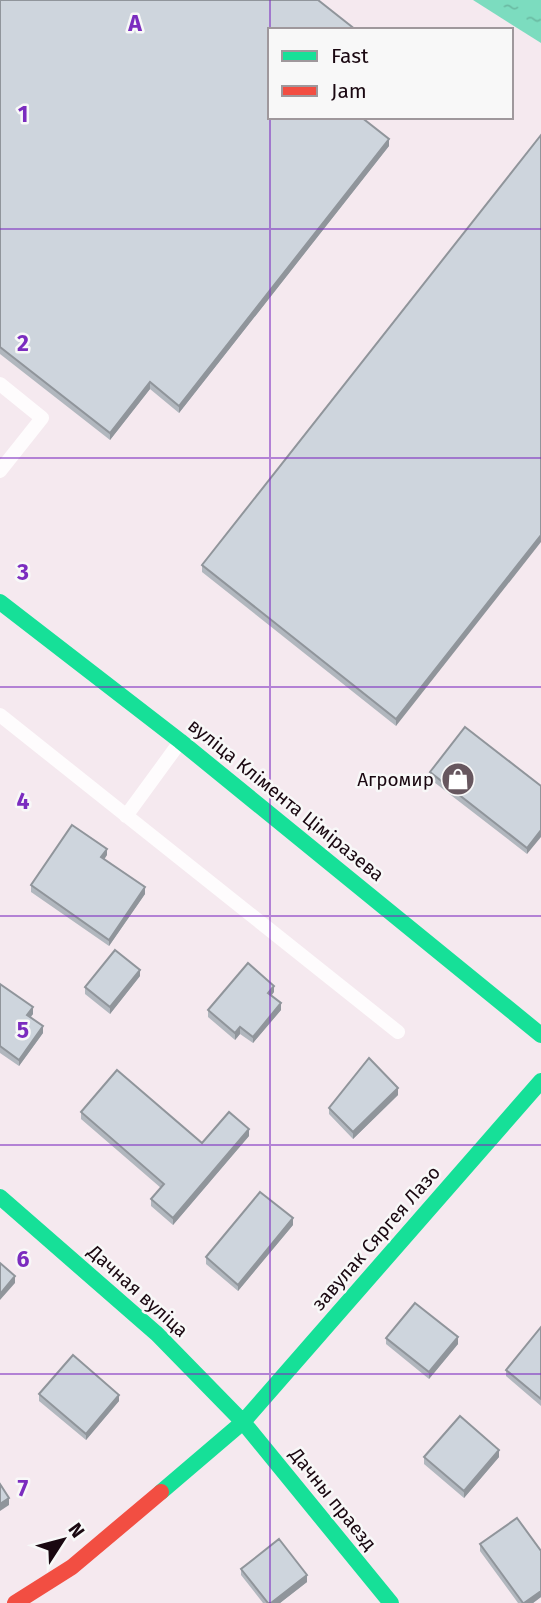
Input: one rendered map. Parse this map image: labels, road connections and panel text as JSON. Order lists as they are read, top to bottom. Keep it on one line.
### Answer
{"streets":{"street":["вуліца Клімента Ціміразева","завулак Сяргея Лазо","Дачная вуліца","Дачны праезд"]},"crossings":[["завулак Сяргея Лазо","Дачная вуліца"],["завулак Сяргея Лазо","Дачны праезд"],["Дачная вуліца","Дачны праезд"]],"places":{"shop":["Агромир"]},"legend":["Fast","Jam"],"north":"top right","grid":{"columns":["A"],"rows":["1","2","3","4","5","6","7"]}}
